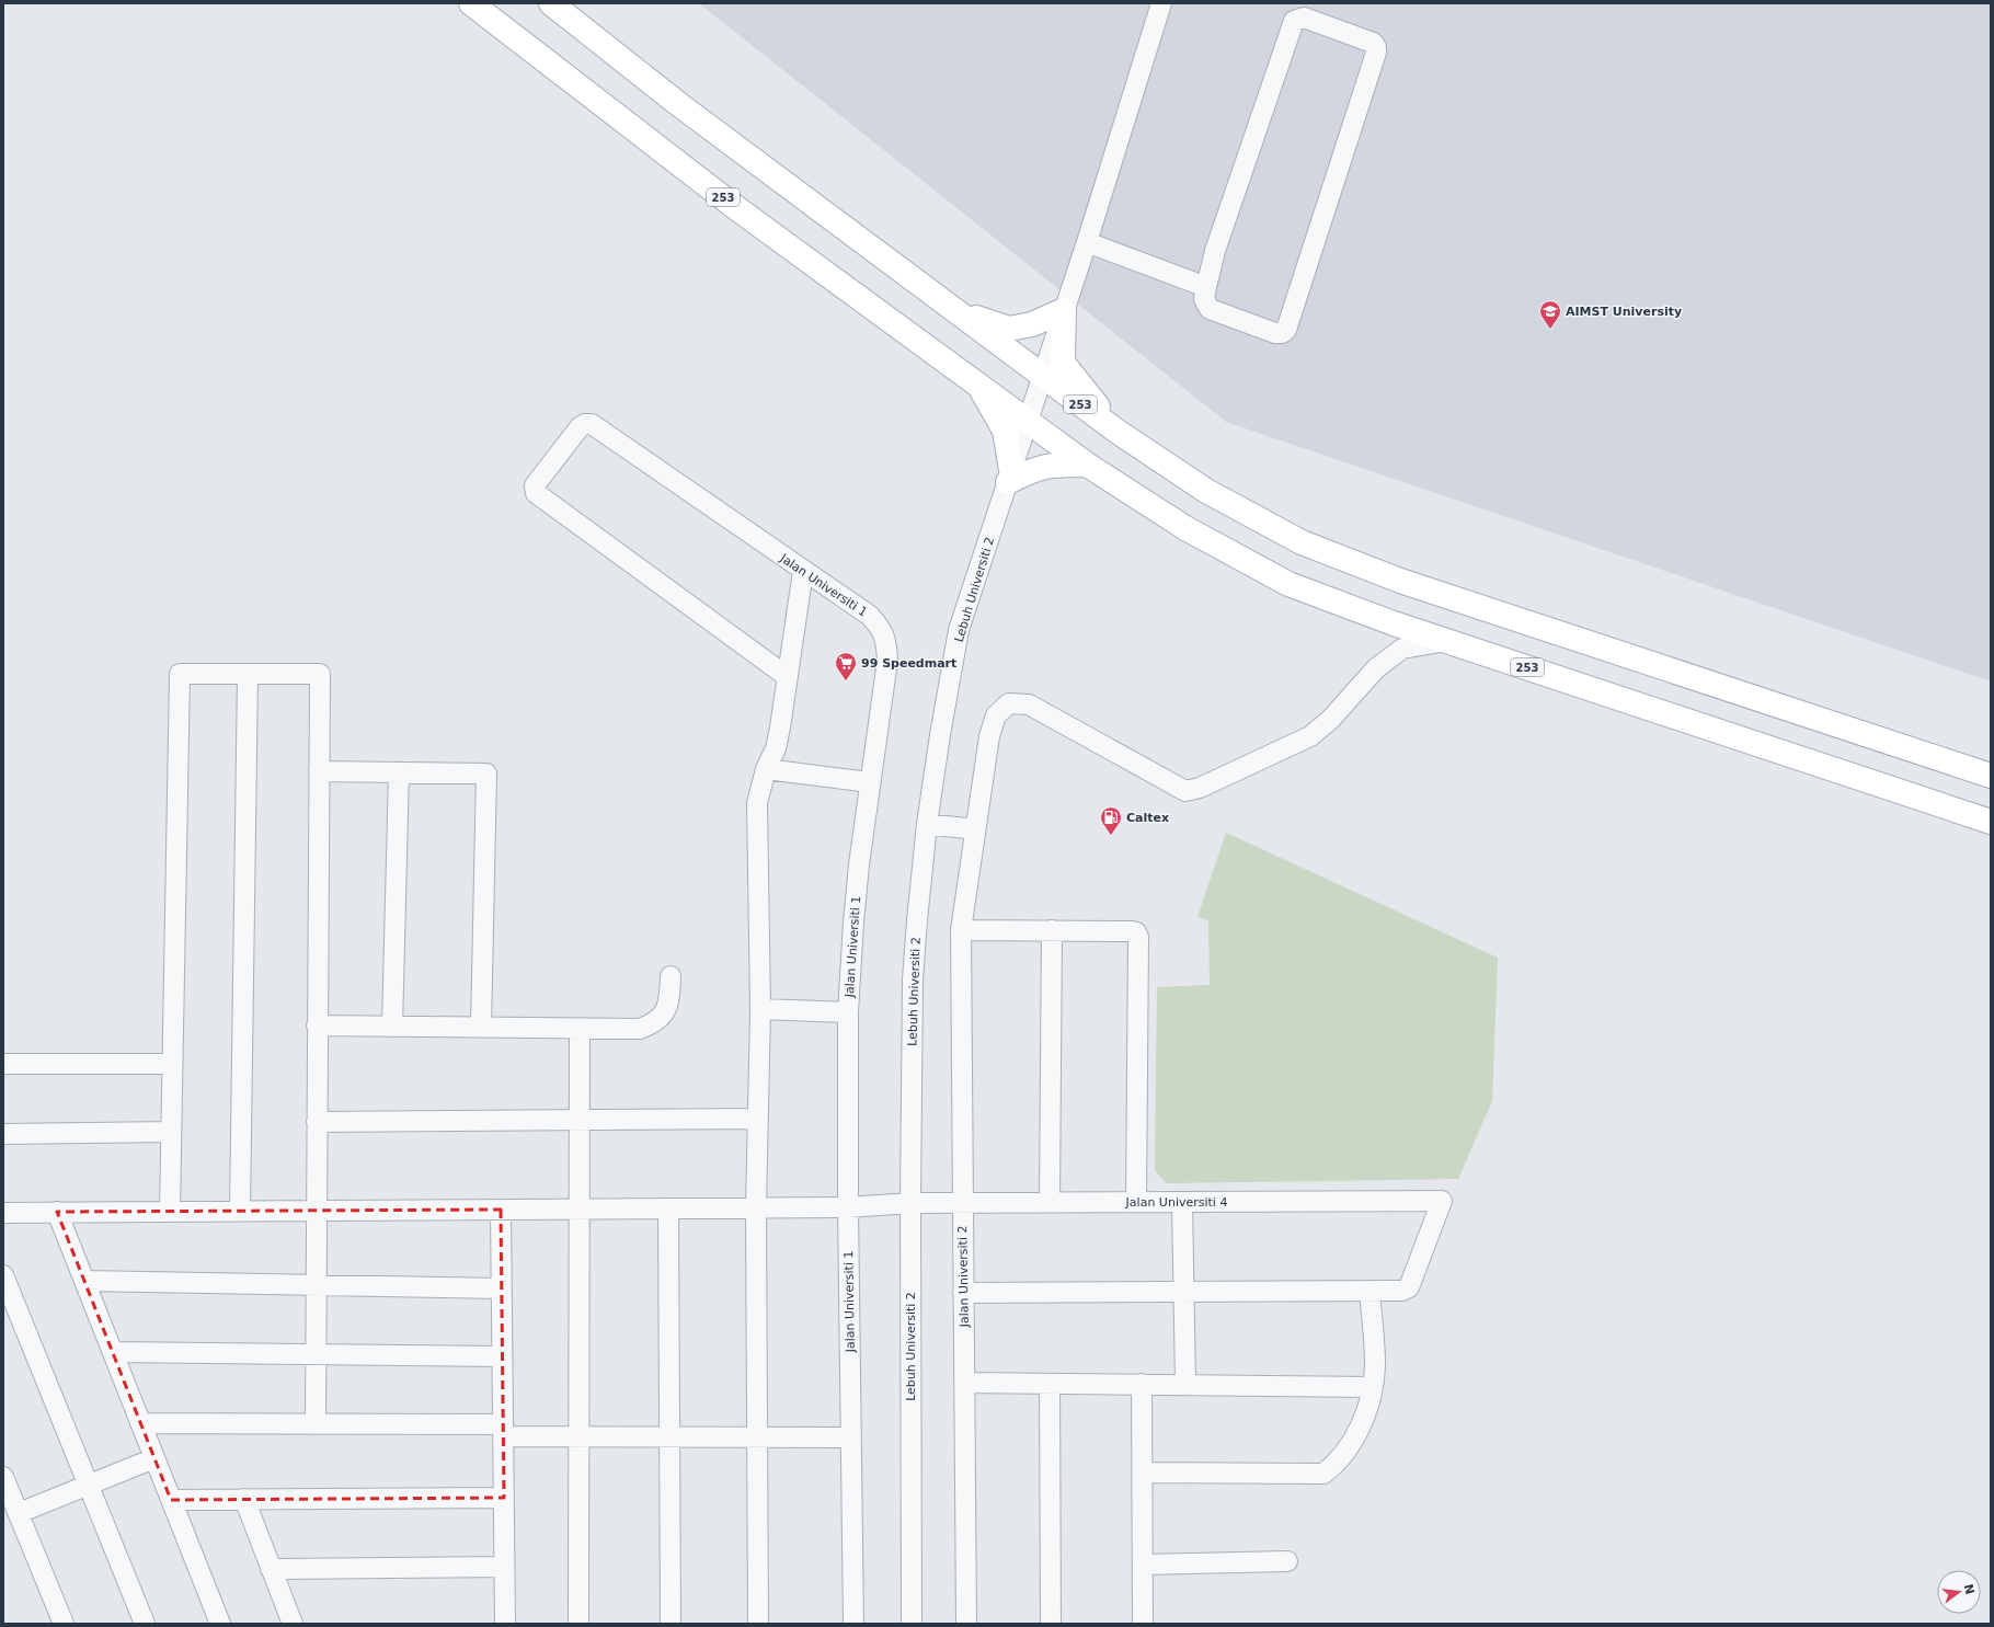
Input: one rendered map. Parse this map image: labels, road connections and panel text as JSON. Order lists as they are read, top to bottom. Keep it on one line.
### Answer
{"streets":{"main road":["253"],"street":["Jalan Universiti 1","Lebuh Universiti 2","Jalan Universiti 4","Jalan Universiti 2"]},"crossings":[["253","Lebuh Universiti 2"],["253","Jalan Universiti 2"],["Jalan Universiti 1","Jalan Universiti 4"],["Lebuh Universiti 2","Jalan Universiti 4"],["Jalan Universiti 4","Jalan Universiti 2"]],"places":{"school or university":["AIMST University"],"supermarket":["99 Speedmart"],"fuel station":["Caltex"]},"north":"right"}
